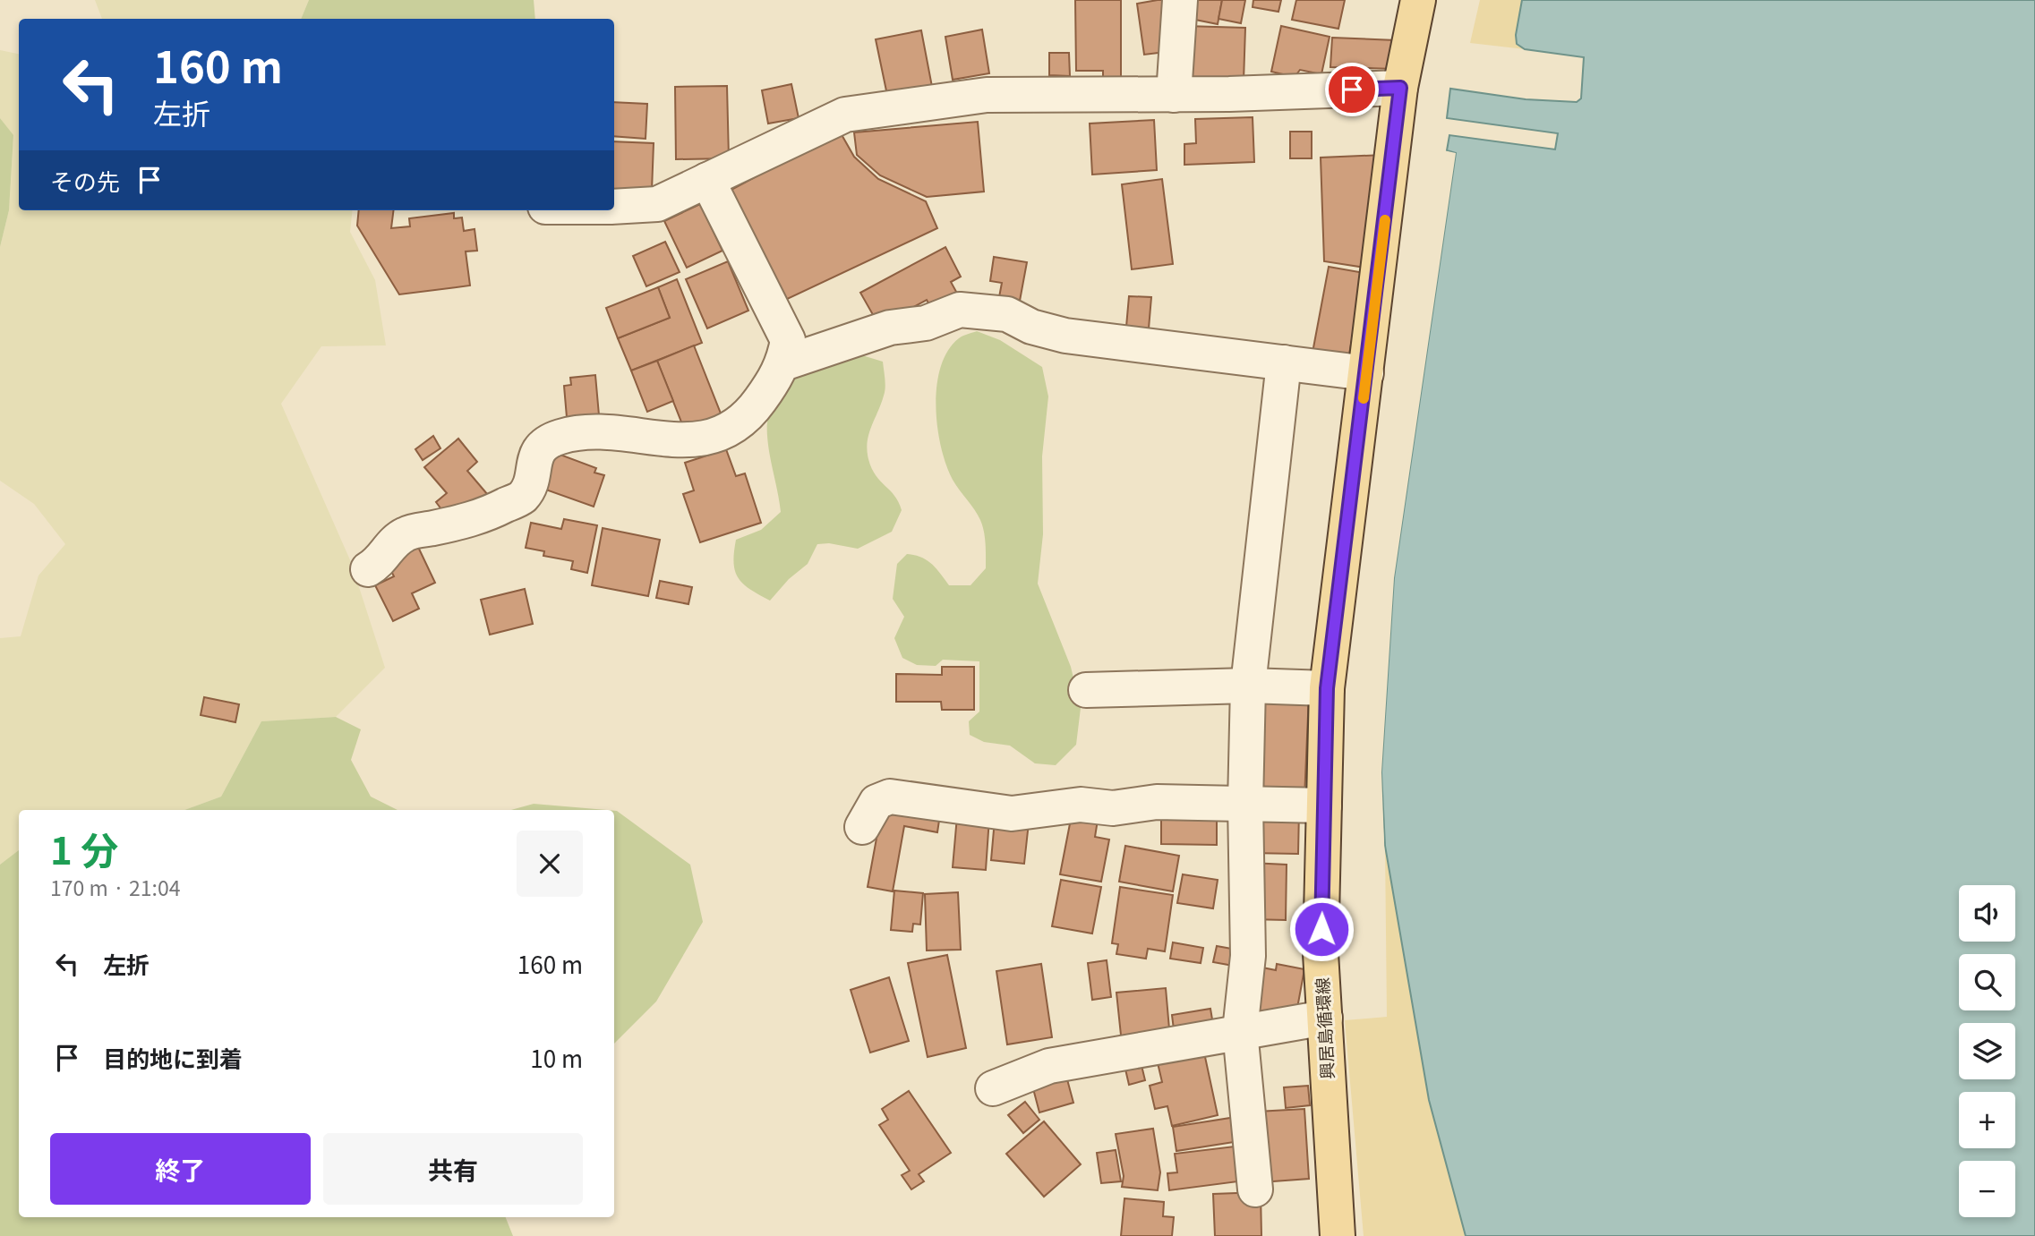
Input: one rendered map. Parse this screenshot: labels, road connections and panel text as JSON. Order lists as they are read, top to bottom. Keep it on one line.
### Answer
{"streets":{"main road":["興居島循環線"]},"page":{"turn":["160 m","左折"],"then":"その先","heading":["1 分","170 m · 21:04"],"map_buttons":["+","−"],"list":[{"name":"左折","value":"160 m"},{"name":"目的地に到着","value":"10 m"}],"buttons":["終了","共有"]}}
